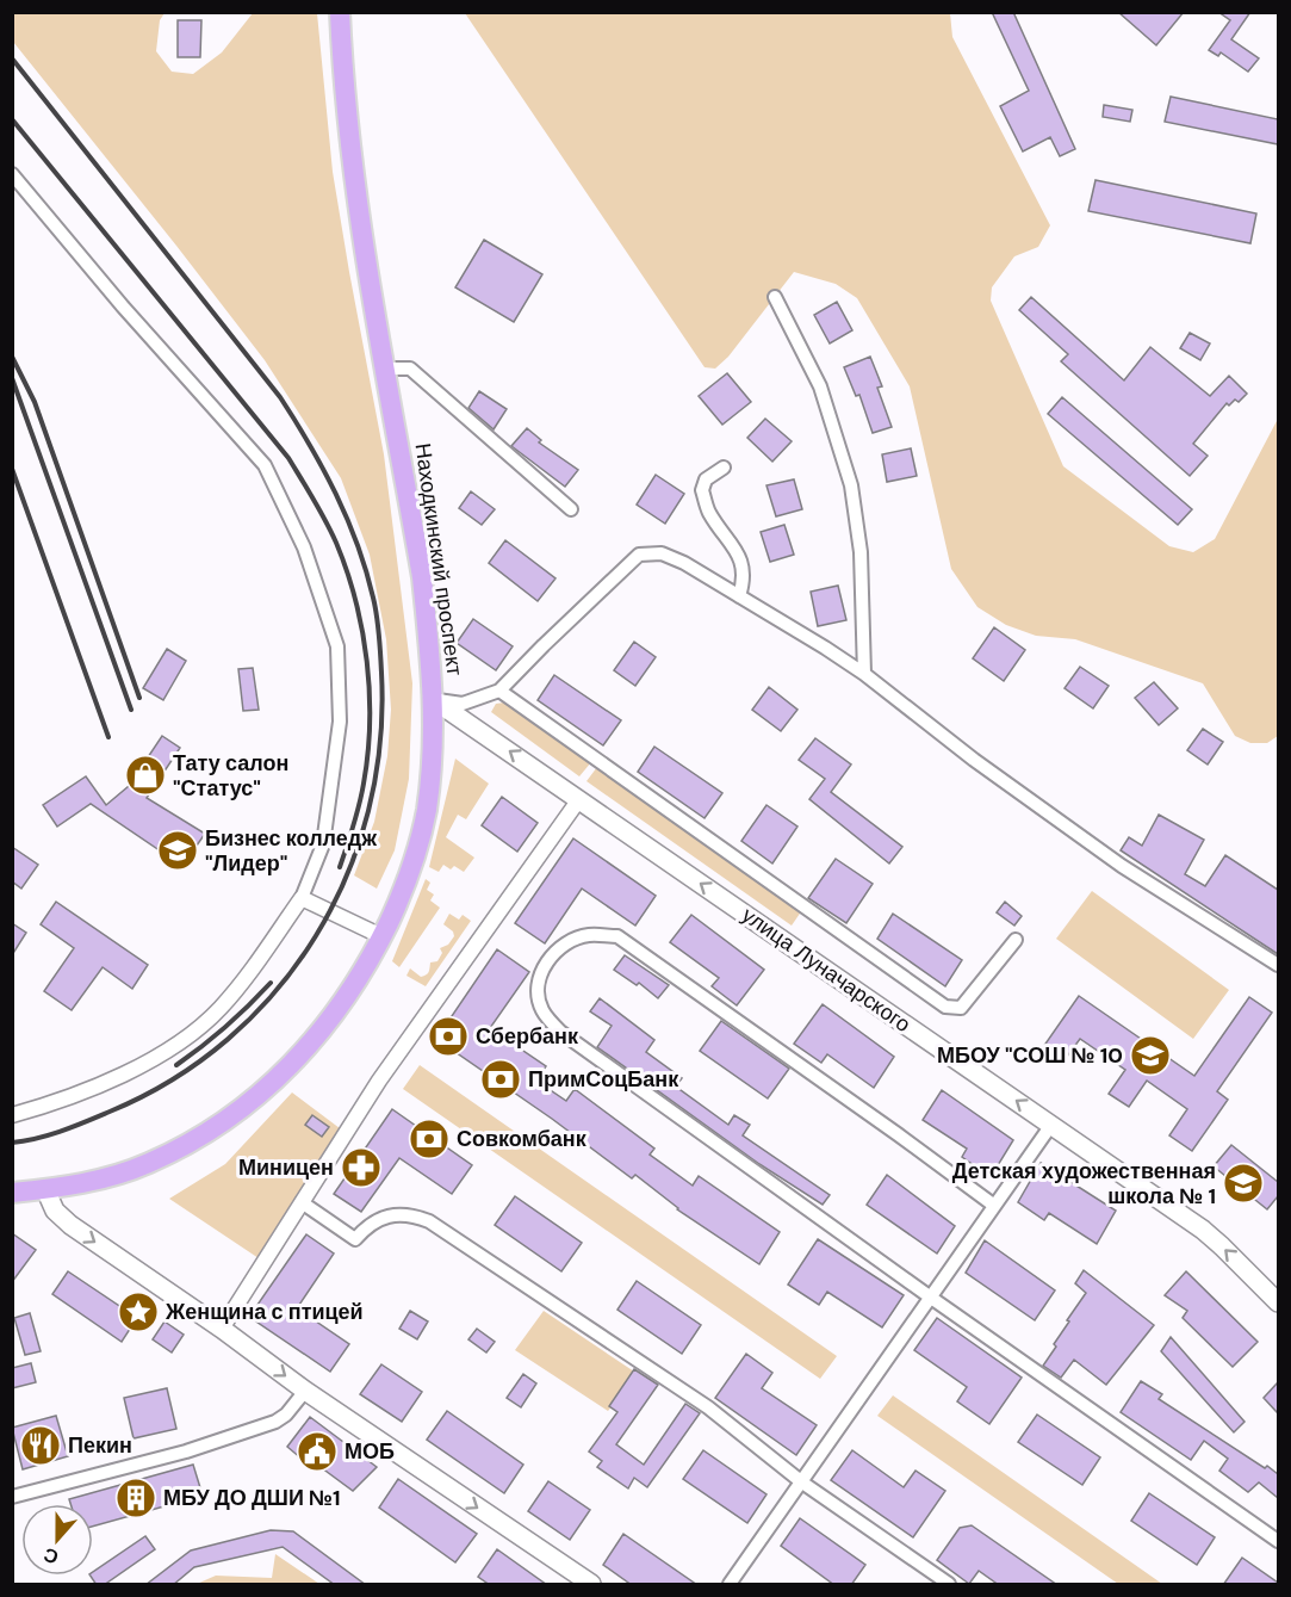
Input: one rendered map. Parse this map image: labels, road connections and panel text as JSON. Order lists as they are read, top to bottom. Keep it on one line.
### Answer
{"streets":{"main road":["Находкинский проспект","улица Луначарского"]},"crossings":[["Находкинский проспект","улица Луначарского"]],"one_way":["улица Луначарского"],"places":{"shop":["Тату салон \"Статус\""],"school or university":["Бизнес колледж \"Лидер\"","МБОУ \"СОШ № 10","Детская художественная школа № 1"],"bank":["Сбербанк","ПримСоцБанк","Совкомбанк"],"pharmacy":["Миницен"],"place":["Женщина с птицей"],"restaurant":["Пекин"],"public building":["МОБ"],"building":["МБУ ДО ДШИ №1"]},"north":"bottom"}
